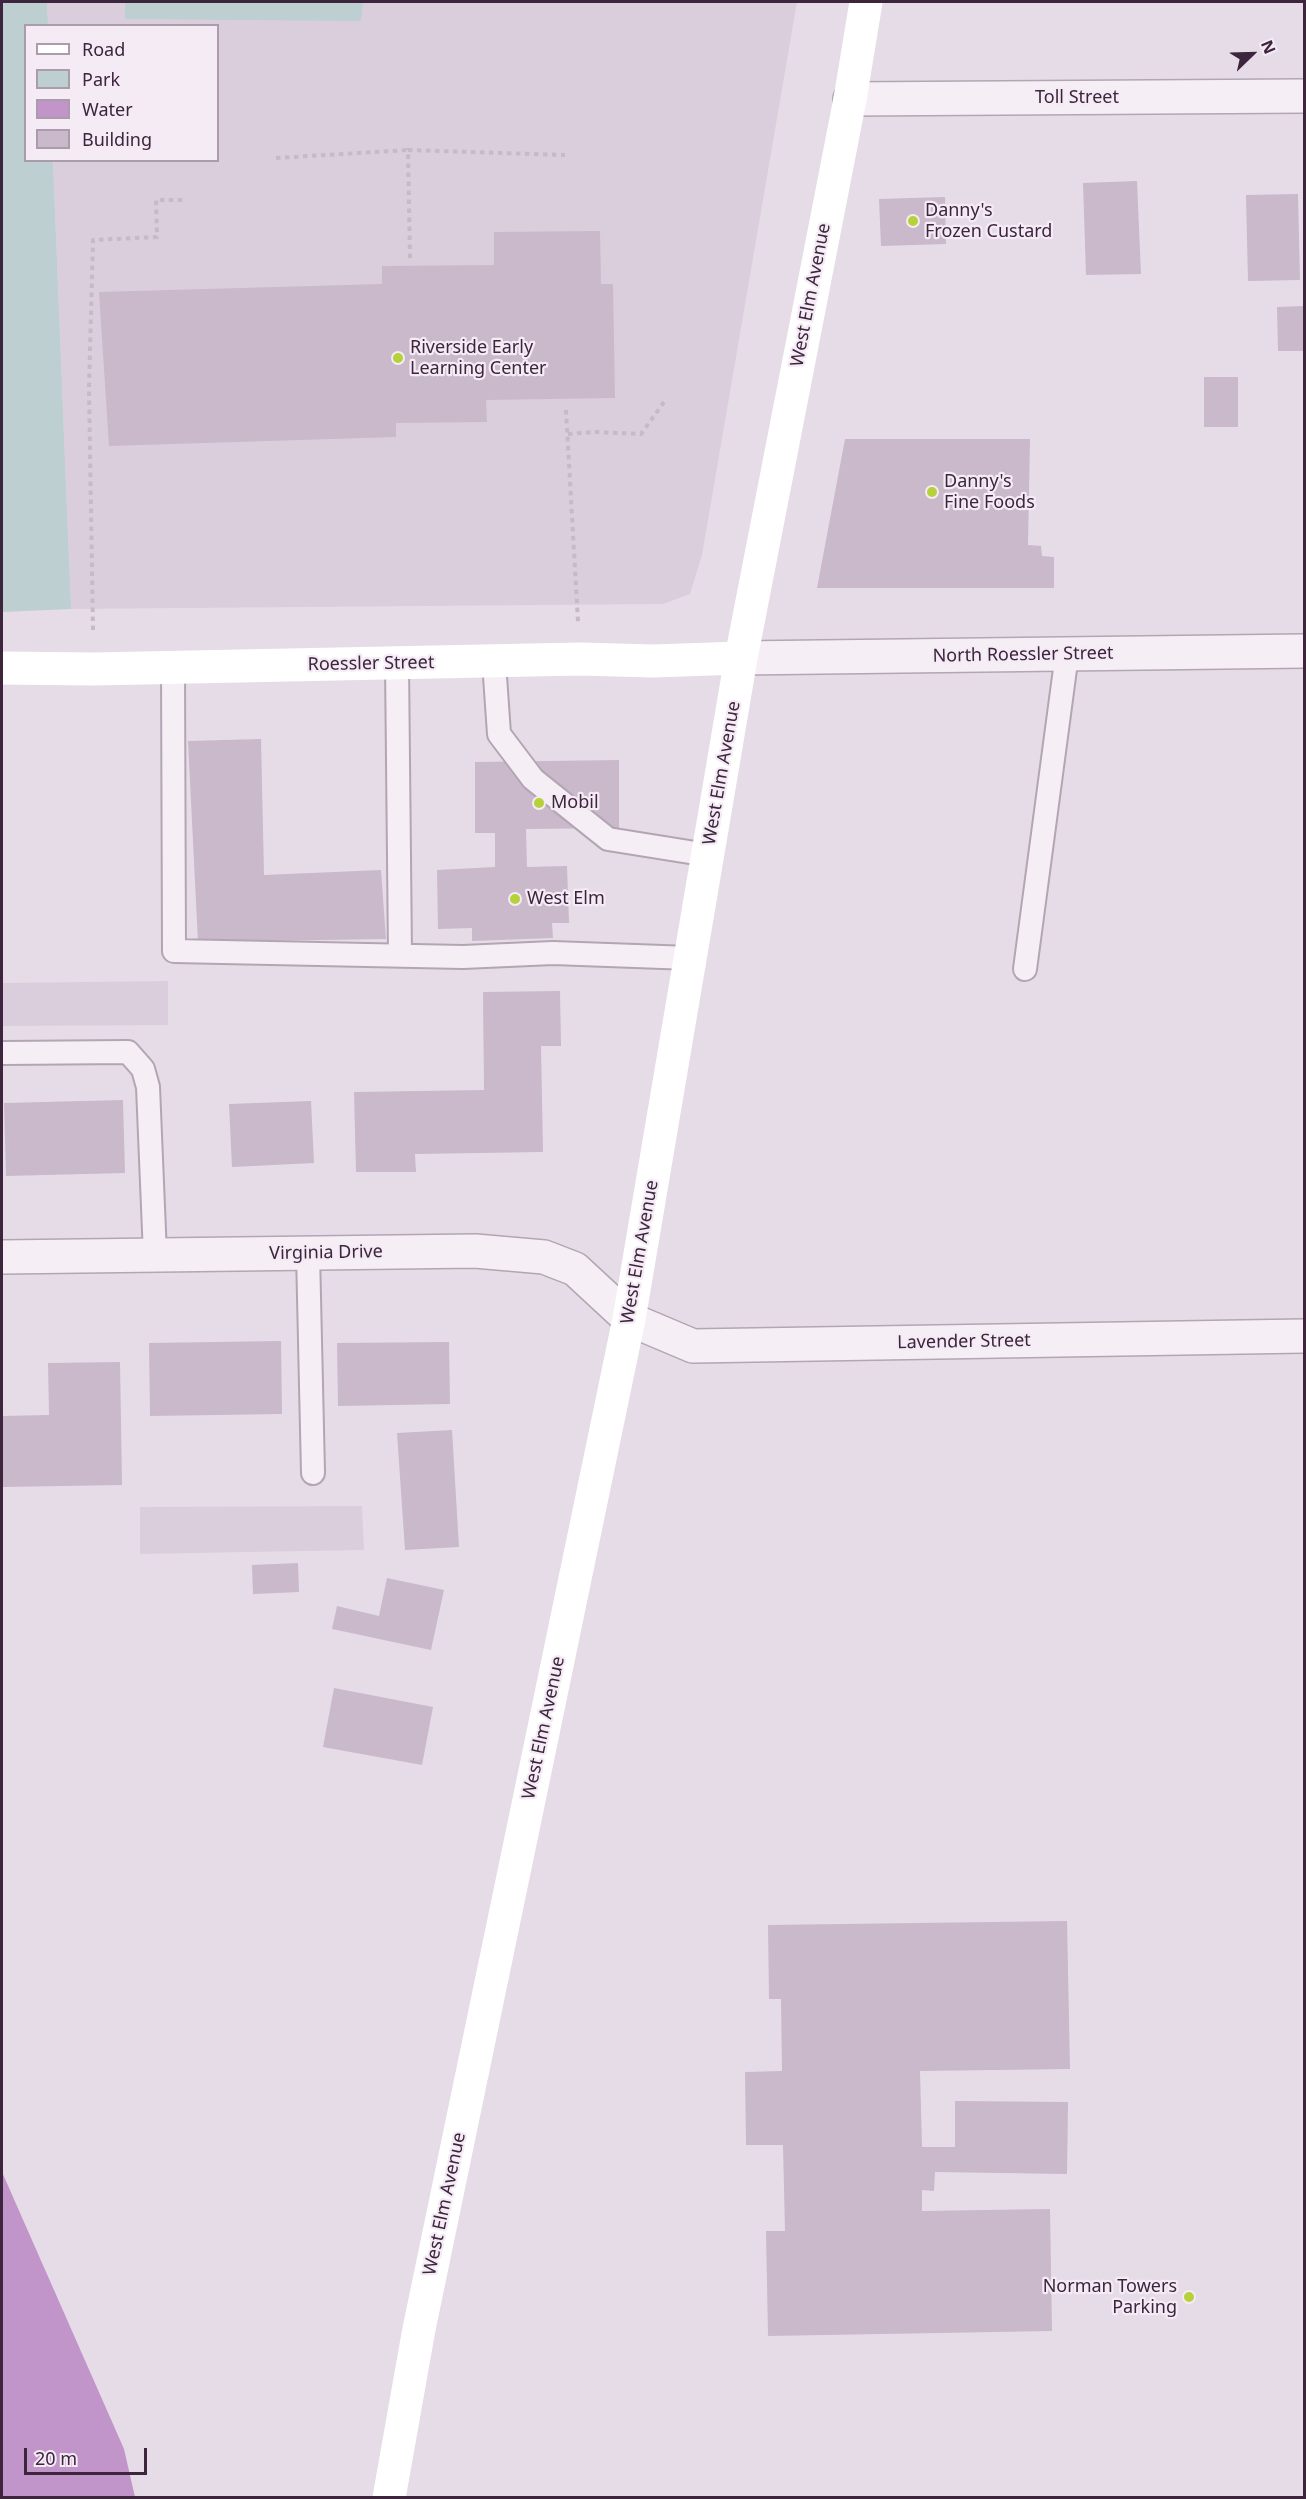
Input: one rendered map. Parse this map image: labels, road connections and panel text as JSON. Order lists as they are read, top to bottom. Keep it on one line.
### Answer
{"streets":{"street":["Toll Street","West Elm Avenue","North Roessler Street","Roessler Street","Virginia Drive","Lavender Street"]},"crossings":[["Toll Street","West Elm Avenue"],["West Elm Avenue","North Roessler Street"],["West Elm Avenue","Roessler Street"],["West Elm Avenue","Virginia Drive"],["West Elm Avenue","Lavender Street"],["North Roessler Street","Roessler Street"],["Virginia Drive","Lavender Street"]],"places":["Danny's Frozen Custard","Riverside Early Learning Center","Danny's Fine Foods","Mobil","West Elm","Norman Towers Parking"],"legend":["Road","Park","Water","Building"],"scale_bar":"20 m","north":"top right"}
